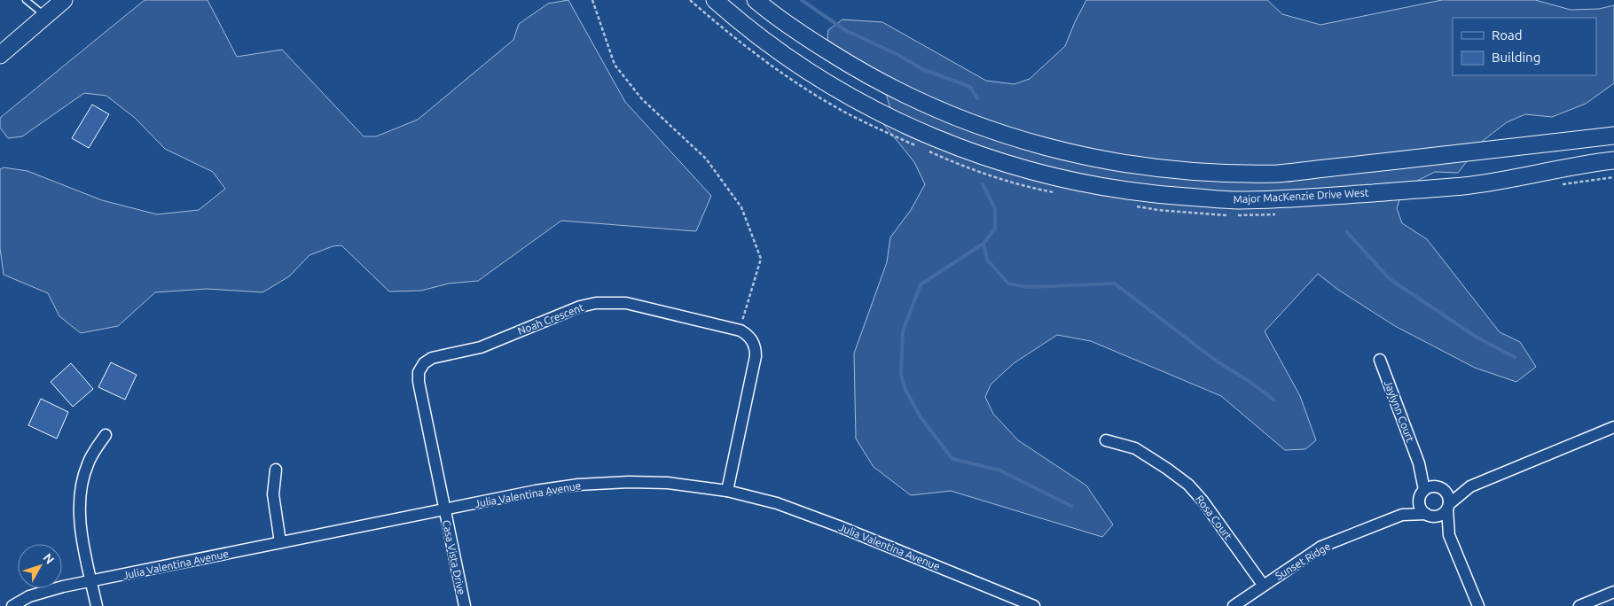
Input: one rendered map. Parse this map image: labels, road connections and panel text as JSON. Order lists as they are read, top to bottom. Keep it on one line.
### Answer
{"streets":{"main road":["Major MacKenzie Drive West"],"street":["Noah Crescent","Jaylynn Court","Julia Valentina Avenue","Rosa Court","Casa Vista Drive","Sunset Ridge"]},"crossings":[["Noah Crescent","Julia Valentina Avenue"],["Noah Crescent","Casa Vista Drive"],["Jaylynn Court","Sunset Ridge"],["Julia Valentina Avenue","Casa Vista Drive"],["Rosa Court","Sunset Ridge"]],"legend":["Road","Building"],"north":"top right"}
